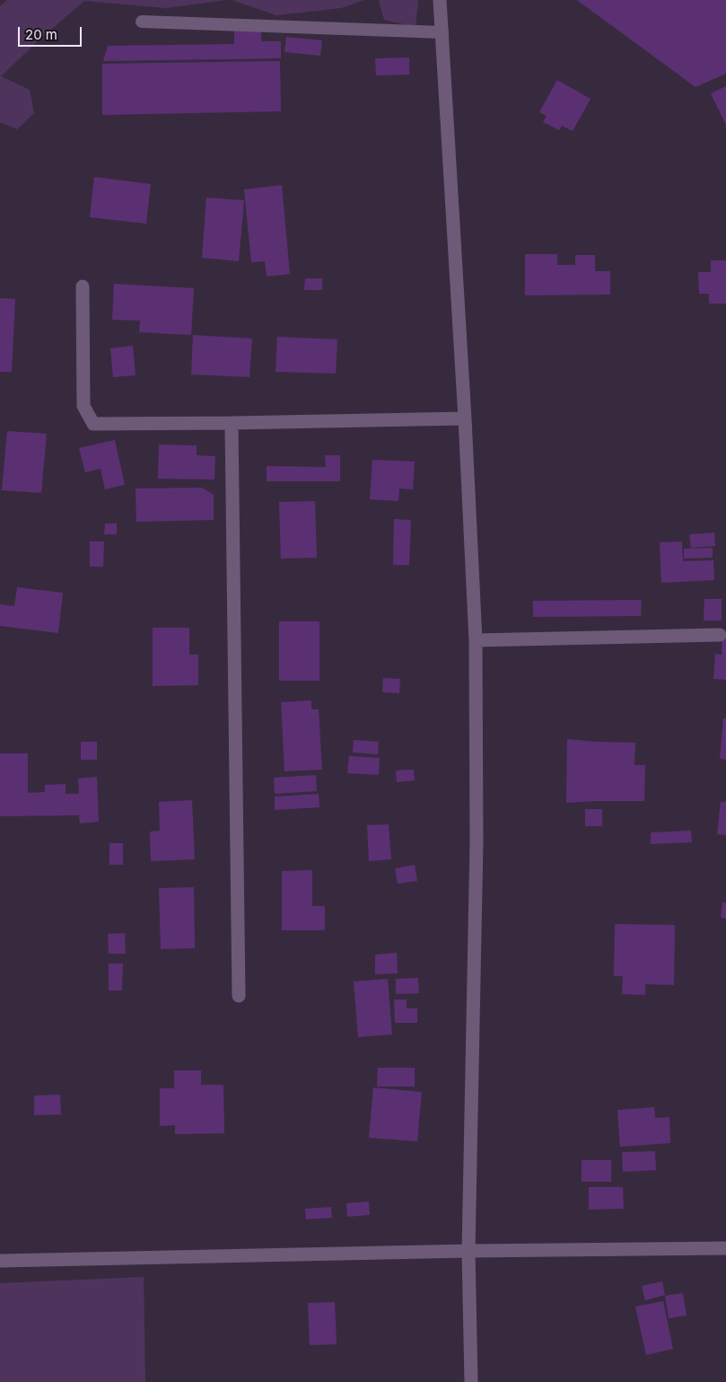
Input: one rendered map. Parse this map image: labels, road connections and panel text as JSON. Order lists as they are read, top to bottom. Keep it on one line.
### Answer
{"scale_bar":"20 m"}
